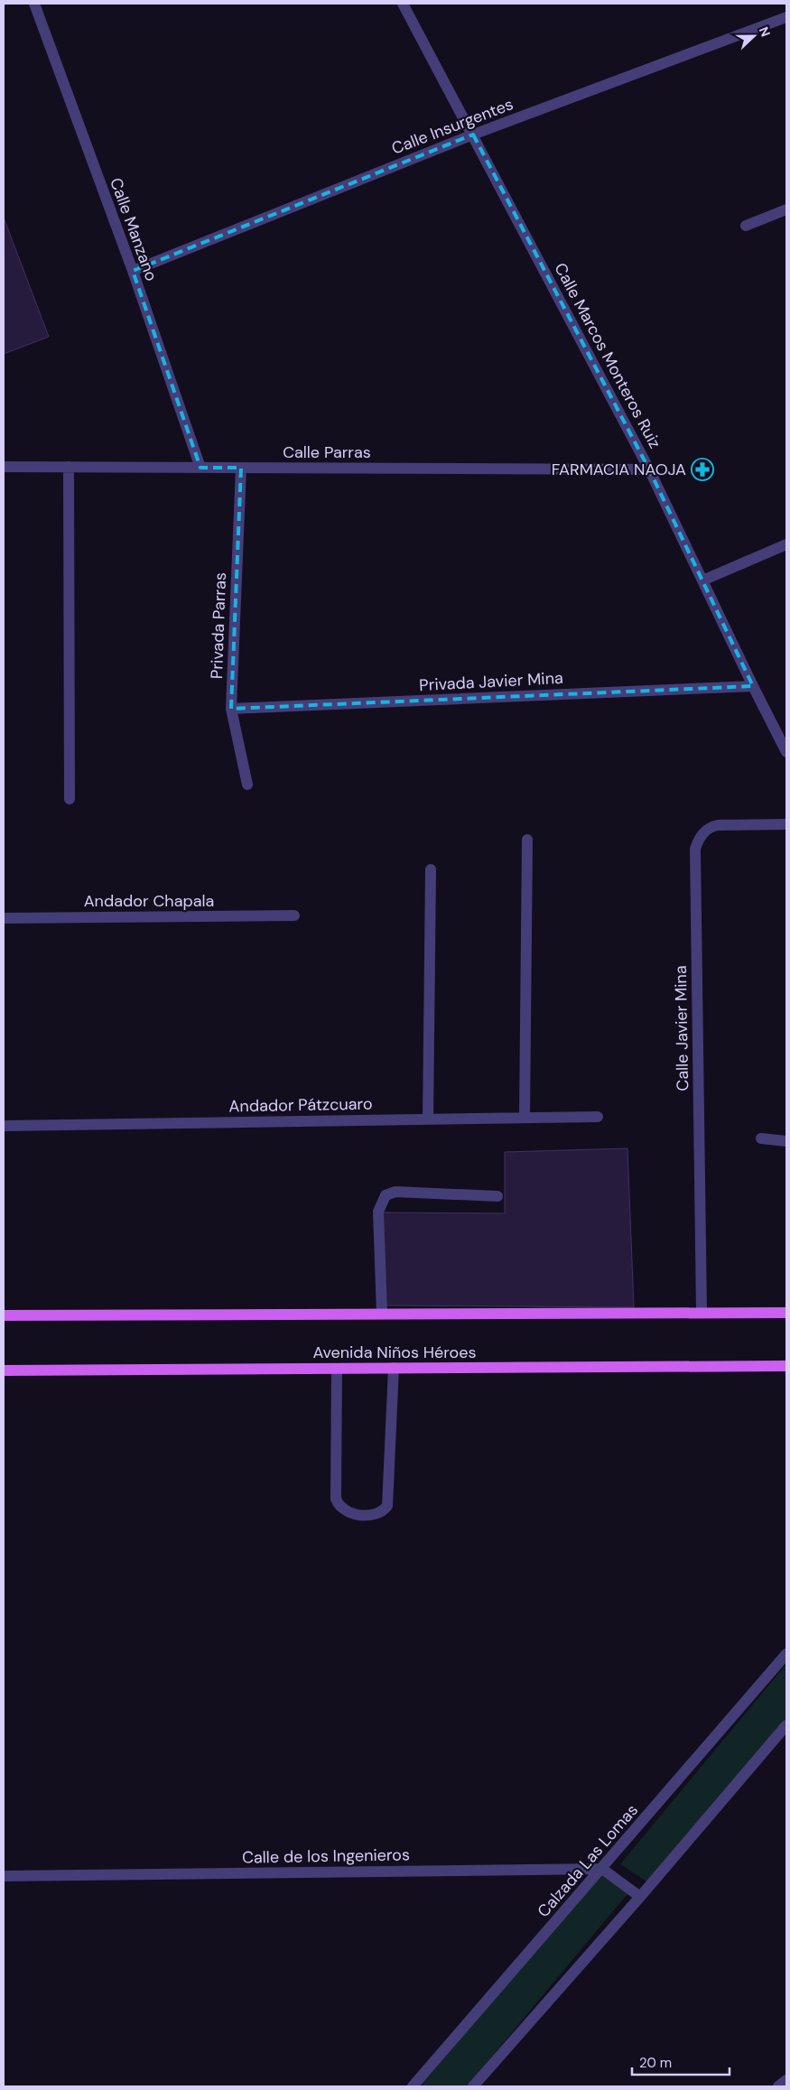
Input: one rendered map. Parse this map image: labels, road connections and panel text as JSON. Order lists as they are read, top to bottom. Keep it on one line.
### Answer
{"streets":{"main road":["Avenida Niños Héroes"],"street":["Calle Insurgentes","Calle Manzano","Calle Marcos Monteros Ruiz","Calle Parras","Privada Parras","Privada Javier Mina","Andador Chapala","Calle Javier Mina","Andador Pátzcuaro","Calle de los Ingenieros","Calzada Las Lomas"]},"crossings":[["Calle Insurgentes","Calle Manzano"],["Calle Insurgentes","Calle Marcos Monteros Ruiz"],["Calle Manzano","Calle Parras"],["Calle Marcos Monteros Ruiz","Calle Parras"],["Calle Marcos Monteros Ruiz","Privada Javier Mina"],["Calle Parras","Privada Parras"],["Privada Parras","Privada Javier Mina"],["Calle de los Ingenieros","Calzada Las Lomas"]],"places":{"pharmacy":["FARMACIA NAOJA"]},"scale_bar":"20 m","north":"right"}
